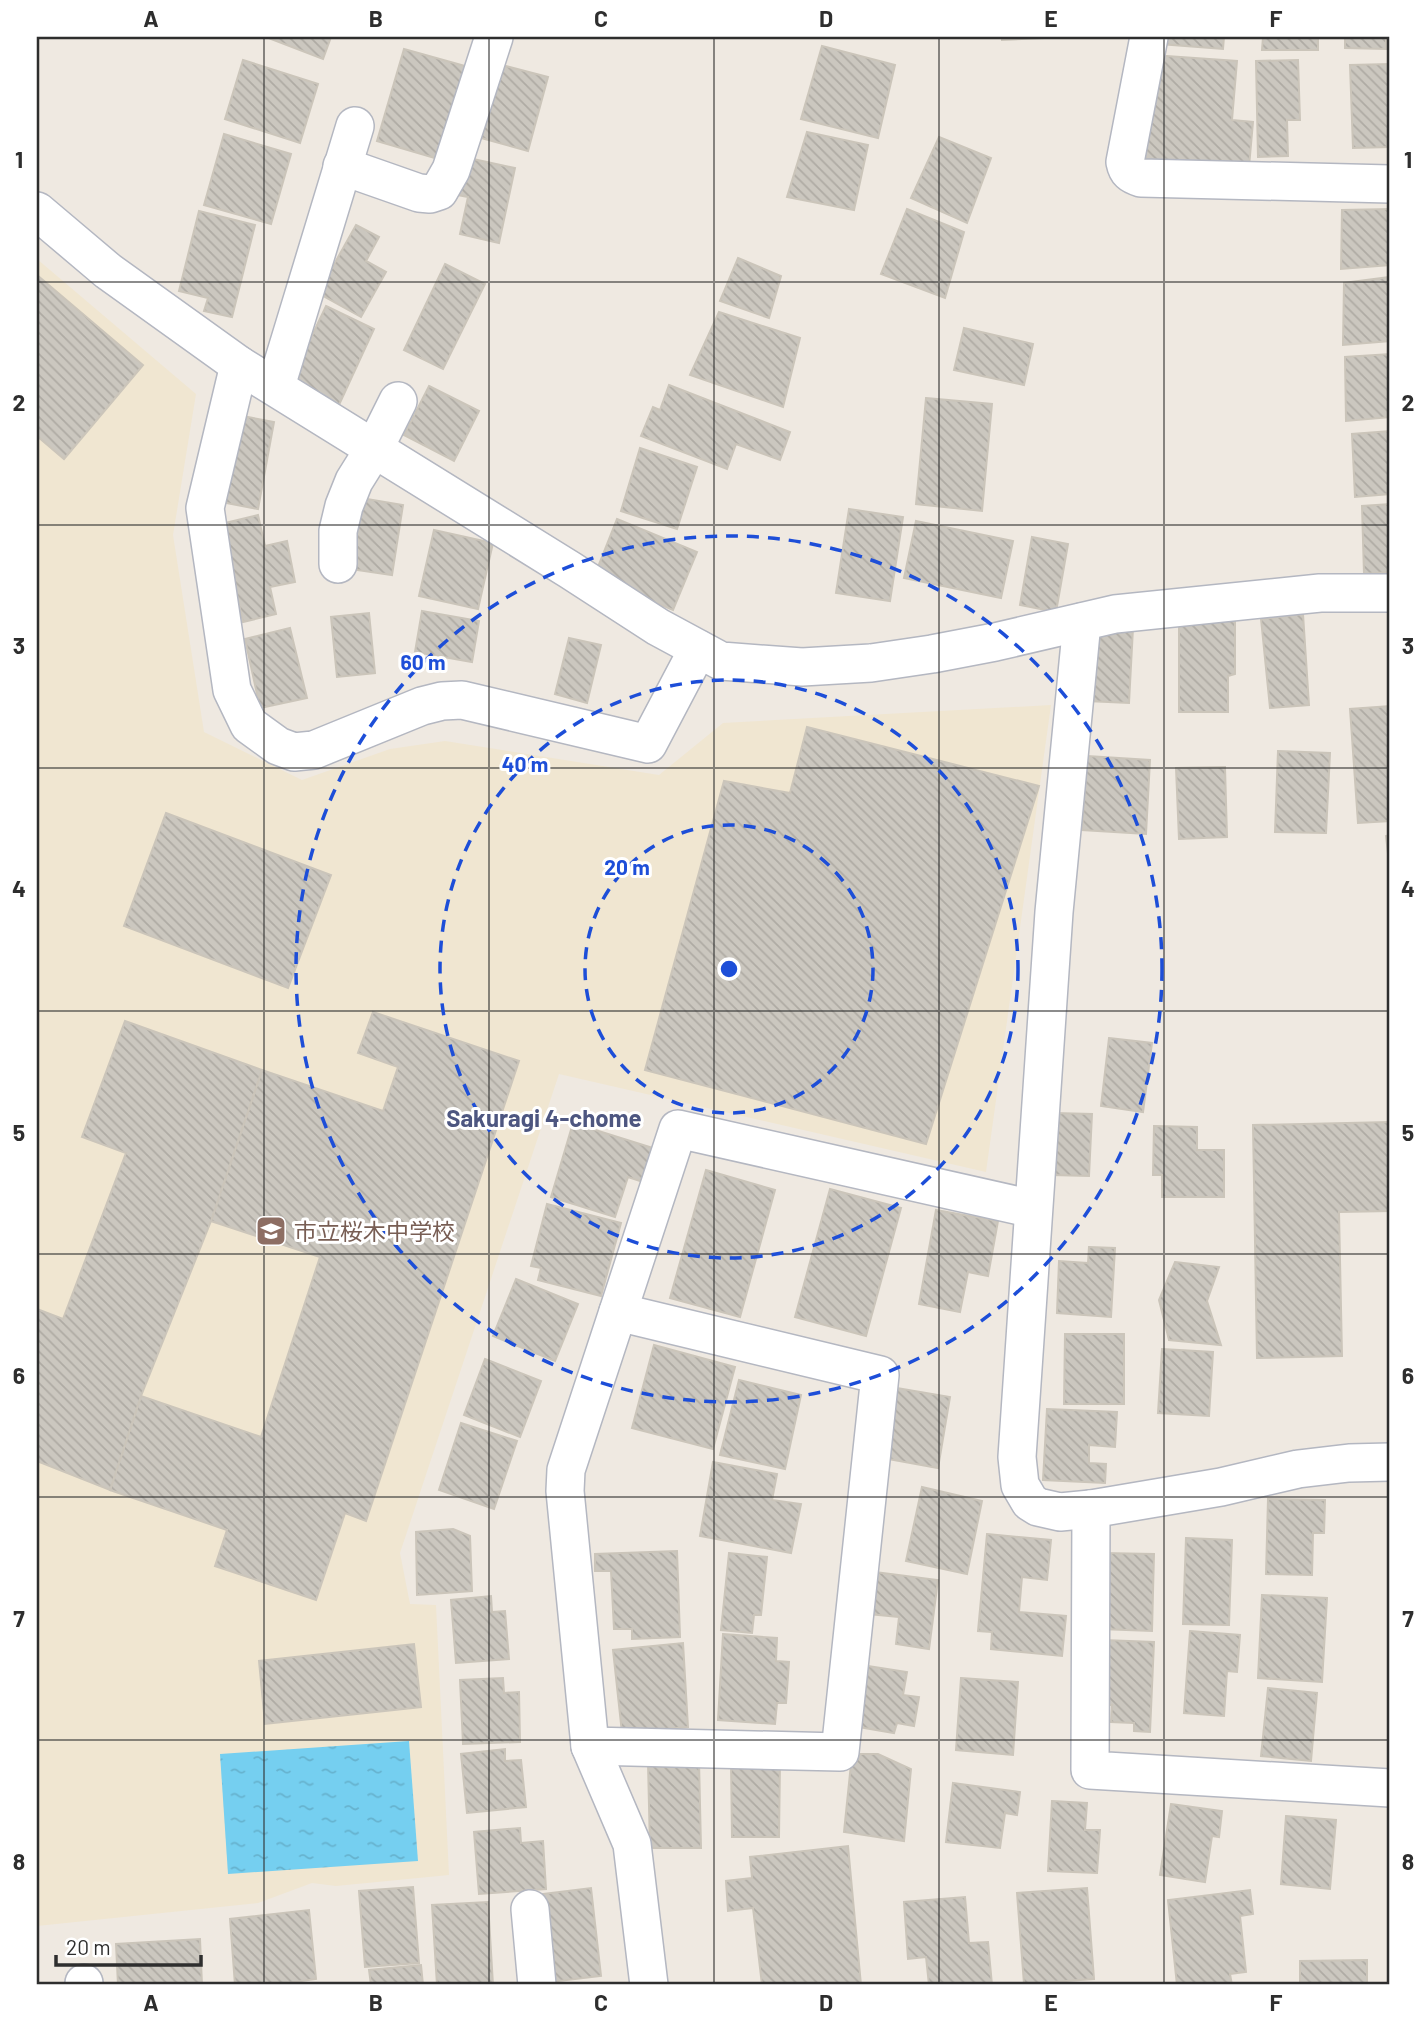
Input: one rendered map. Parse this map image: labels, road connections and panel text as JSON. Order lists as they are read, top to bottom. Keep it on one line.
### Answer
{"districts":["Sakuragi 4-chome"],"places":{"school or university":["市立桜木中学校"]},"scale_bar":"20 m","grid":{"columns":["A","B","C","D","E","F"],"rows":["1","2","3","4","5","6","7","8"]},"rings":["60 m","40 m","20 m"]}
